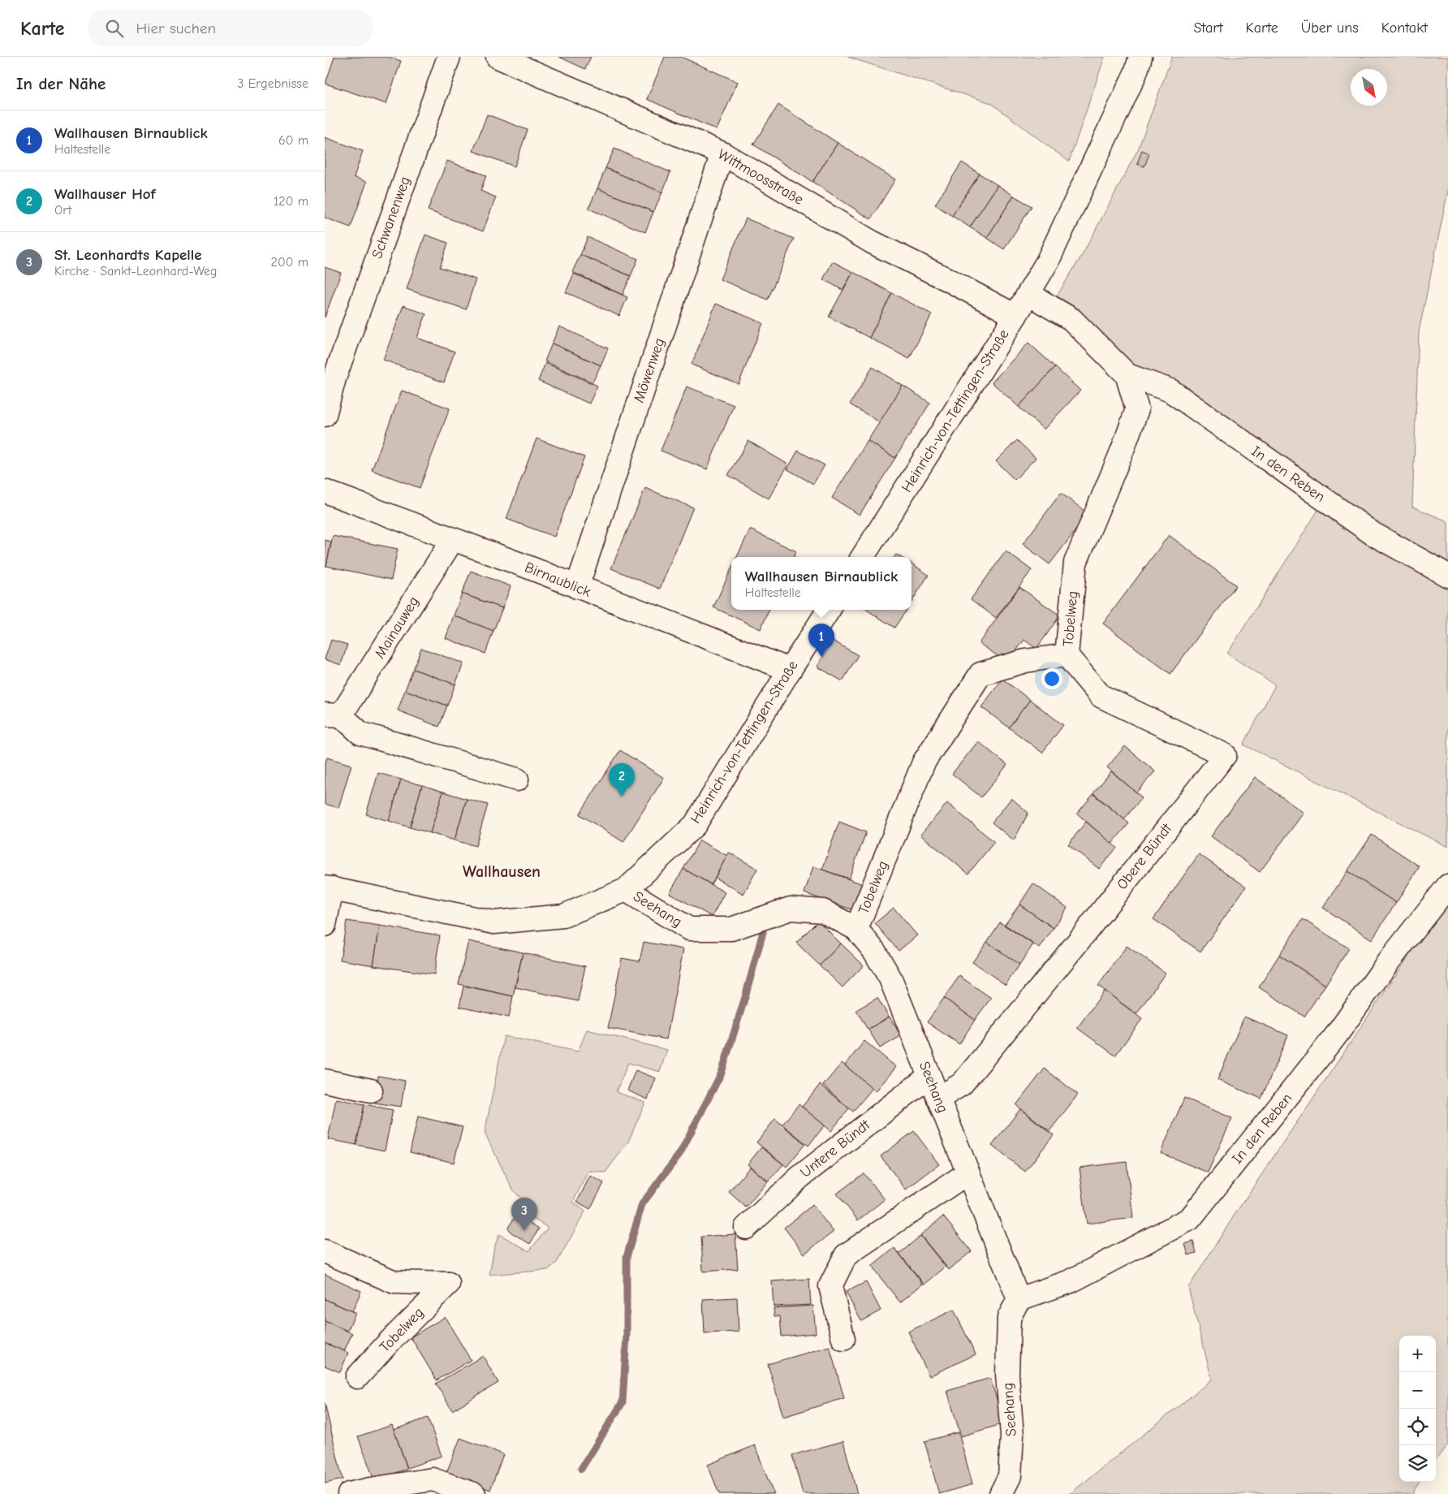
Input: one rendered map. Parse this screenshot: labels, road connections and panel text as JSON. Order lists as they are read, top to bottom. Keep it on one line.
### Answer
{"streets":{"street":["Wittmoosstraße","Schwanenweg","Möwenweg","Heinrich-von-Tettingen-Straße","In den Reben","Birnaublick","Tobelweg","Mainauweg","Obere Bündt","Seehang","Untere Bündt"]},"crossings":[["Wittmoosstraße","Möwenweg"],["Wittmoosstraße","Heinrich-von-Tettingen-Straße"],["Möwenweg","Birnaublick"],["Heinrich-von-Tettingen-Straße","Birnaublick"],["Heinrich-von-Tettingen-Straße","Seehang"],["In den Reben","Tobelweg"],["In den Reben","Seehang"],["Birnaublick","Mainauweg"],["Tobelweg","Obere Bündt"],["Tobelweg","Seehang"],["Obere Bündt","Seehang"],["Seehang","Untere Bündt"]],"districts":["Wallhausen"],"north":"bottom right","page":{"header":"Karte","search":"Hier suchen","nav":["Start","Karte","Über uns","Kontakt"],"heading":["In der Nähe","3 Ergebnisse"],"list":[{"mark":"1","name":"Wallhausen Birnaublick","note":"Haltestelle","value":"60 m"},{"mark":"2","name":"Wallhauser Hof","note":"Ort","value":"120 m"},{"mark":"3","name":"St. Leonhardts Kapelle","note":"Kirche · Sankt-Leonhard-Weg","value":"200 m"}],"popup":["Wallhausen Birnaublick","Haltestelle"],"pins":["1","2","3"],"map_buttons":["+","−"]}}
